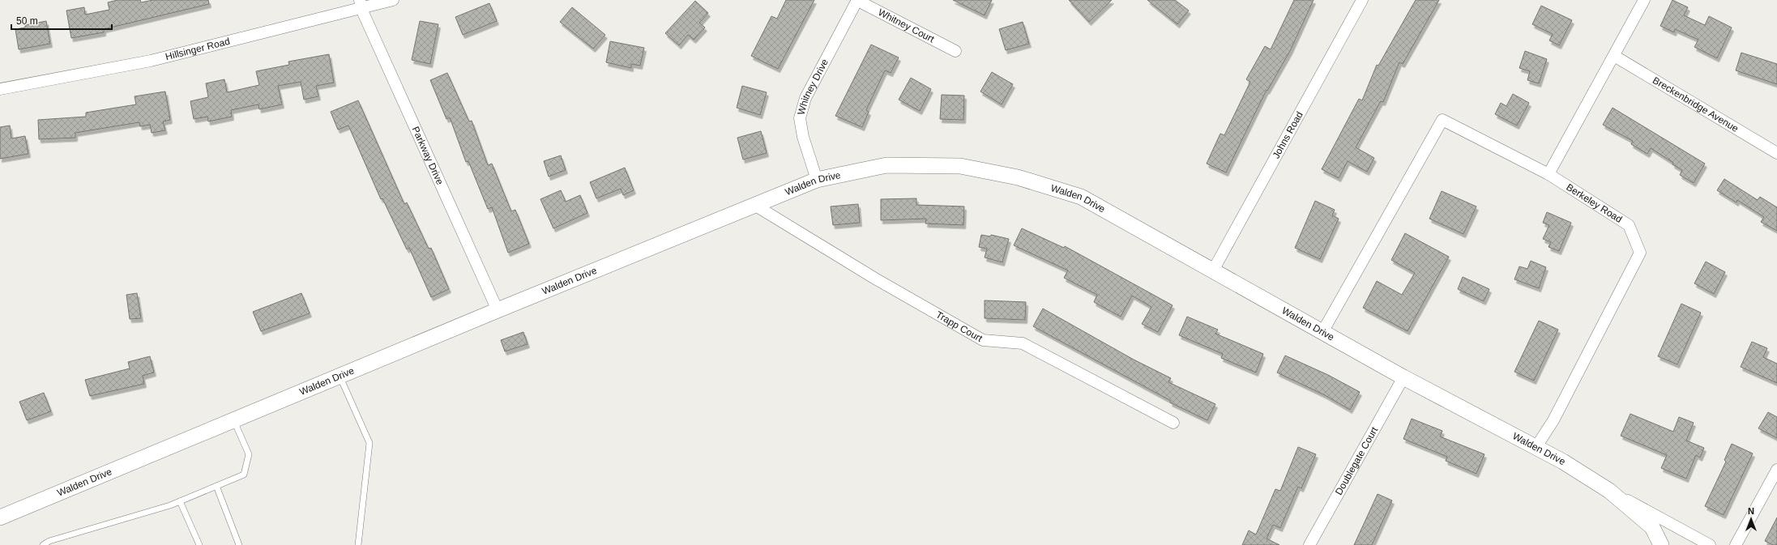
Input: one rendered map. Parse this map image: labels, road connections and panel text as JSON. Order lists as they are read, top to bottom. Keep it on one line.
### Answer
{"streets":{"street":["Whitney Court","Hillsinger Road","Whitney Drive","Breckenbridge Avenue","Johns Road","Parkway Drive","Walden Drive","Berkeley Road","Trapp Court","Doublegate Court"]},"crossings":[["Whitney Court","Whitney Drive"],["Hillsinger Road","Parkway Drive"],["Whitney Drive","Walden Drive"],["Johns Road","Walden Drive"],["Parkway Drive","Walden Drive"],["Walden Drive","Berkeley Road"],["Walden Drive","Trapp Court"],["Walden Drive","Doublegate Court"]],"scale_bar":"50 m","north":"top"}
